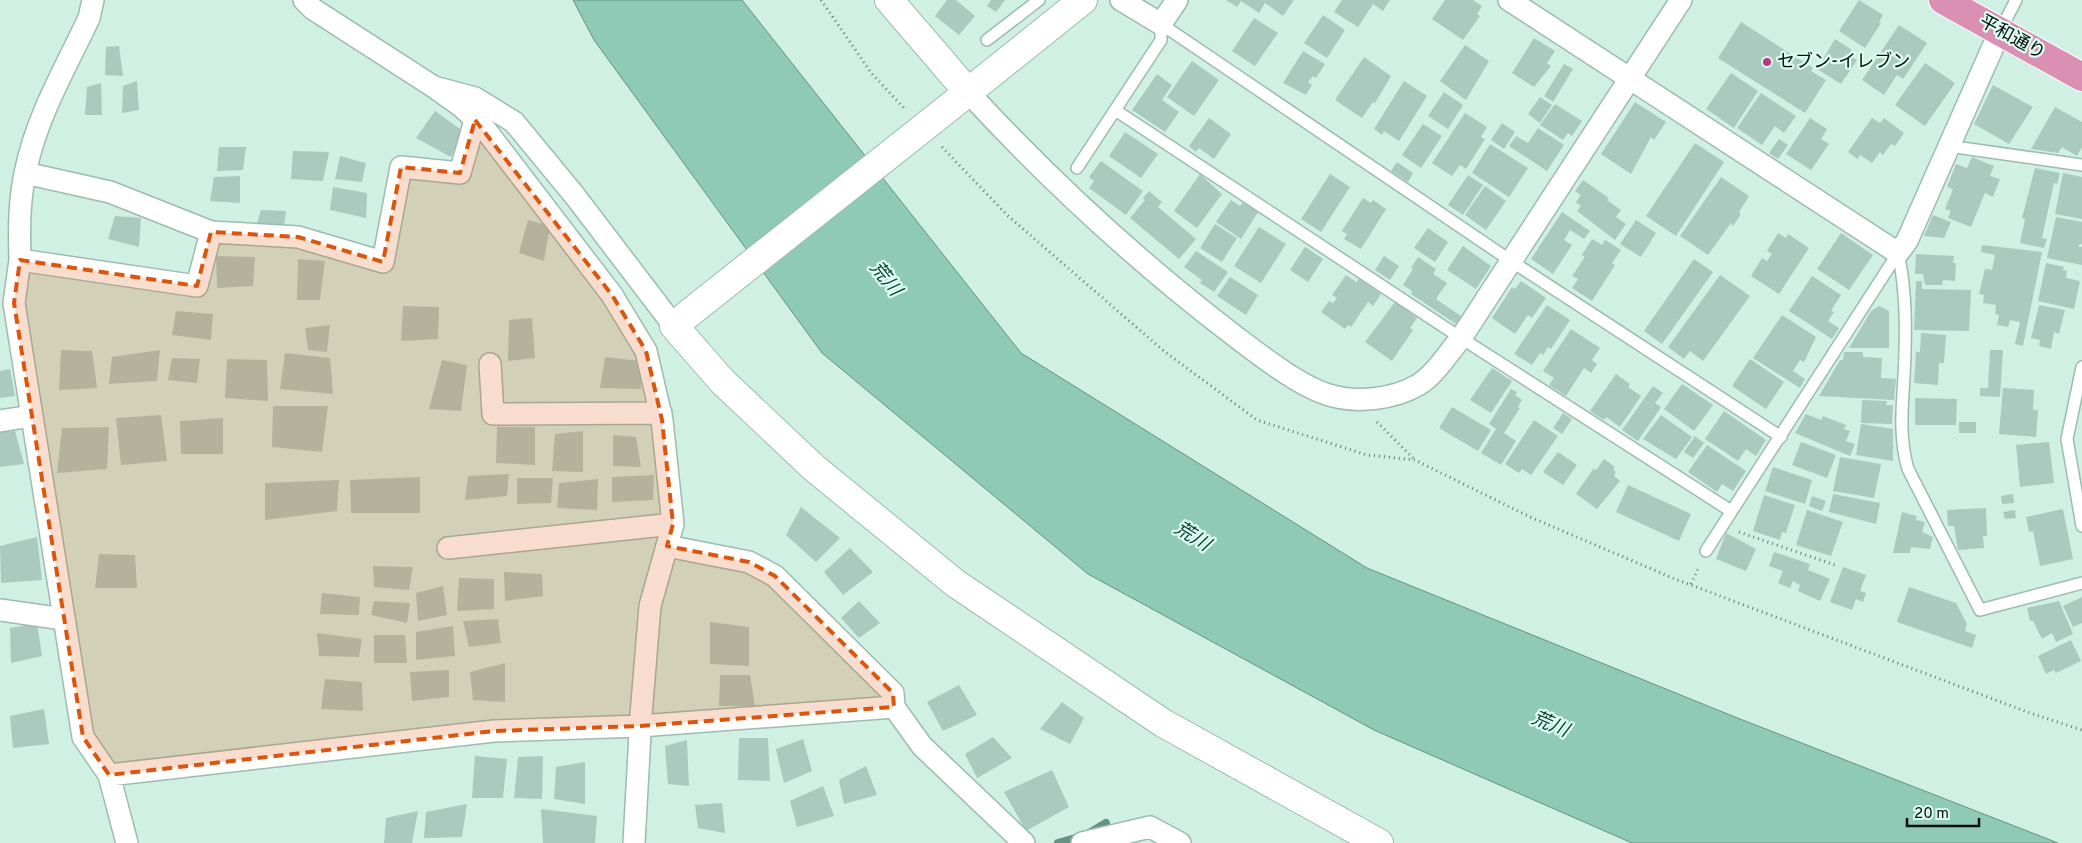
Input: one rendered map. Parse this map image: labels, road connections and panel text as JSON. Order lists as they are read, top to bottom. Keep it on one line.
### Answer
{"streets":{"highway":["平和通り"]},"water":["荒川"],"places":["セブン-イレブン"],"scale_bar":"20 m"}
